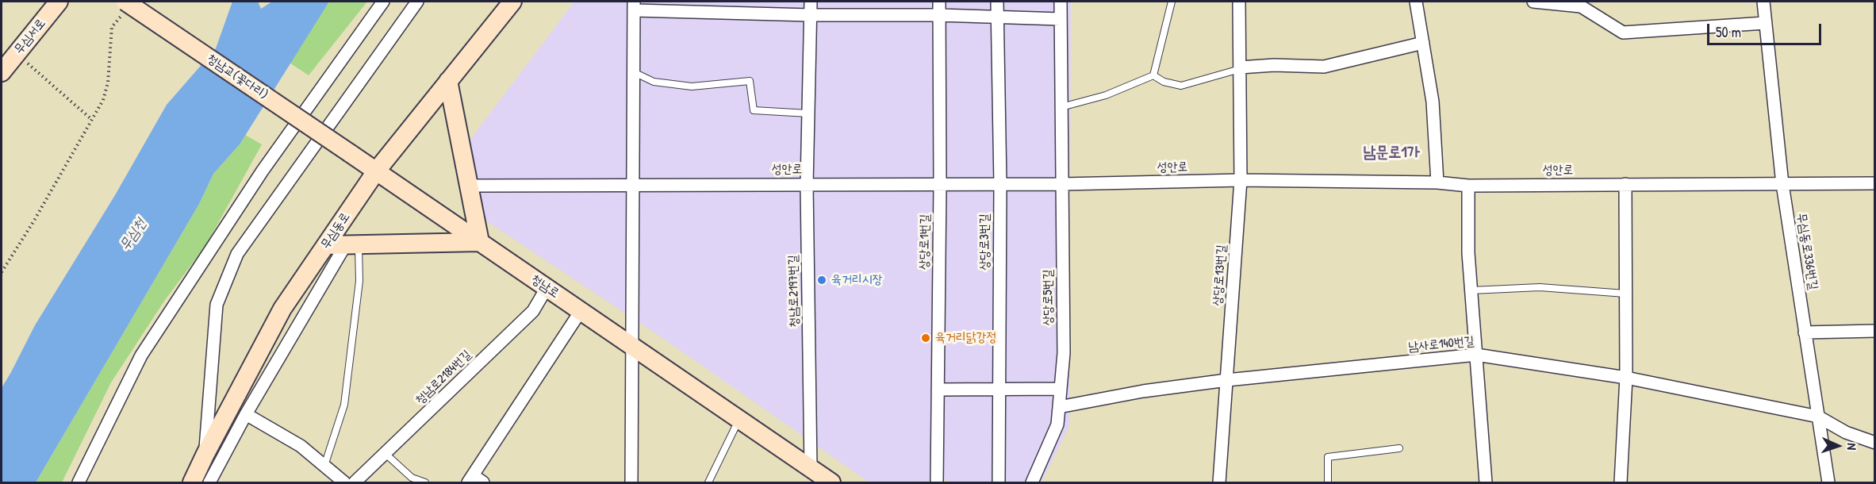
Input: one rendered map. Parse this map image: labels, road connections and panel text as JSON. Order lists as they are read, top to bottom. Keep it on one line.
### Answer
{"streets":{"street":["무심서로","청남교(꽃다리)","성안로","무심동로","상당로1번길","상당로3번길","무심동로336번길","상당로13번길","청남로","청남로2197번길","상당로5번길","남사로140번길","청남로2184번길"]},"crossings":[["청남교(꽃다리)","청남로"],["성안로","상당로1번길"],["성안로","상당로3번길"],["성안로","무심동로336번길"],["성안로","상당로13번길"],["성안로","청남로2197번길"],["성안로","상당로5번길"],["무심동로","청남로"],["무심동로336번길","남사로140번길"],["상당로13번길","남사로140번길"],["청남로","청남로2197번길"],["청남로","청남로2184번길"],["상당로5번길","남사로140번길"]],"districts":["남문로1가"],"water":["무심천"],"places":["육거리시장","육거리닭강정"],"scale_bar":"50 m","north":"right"}
